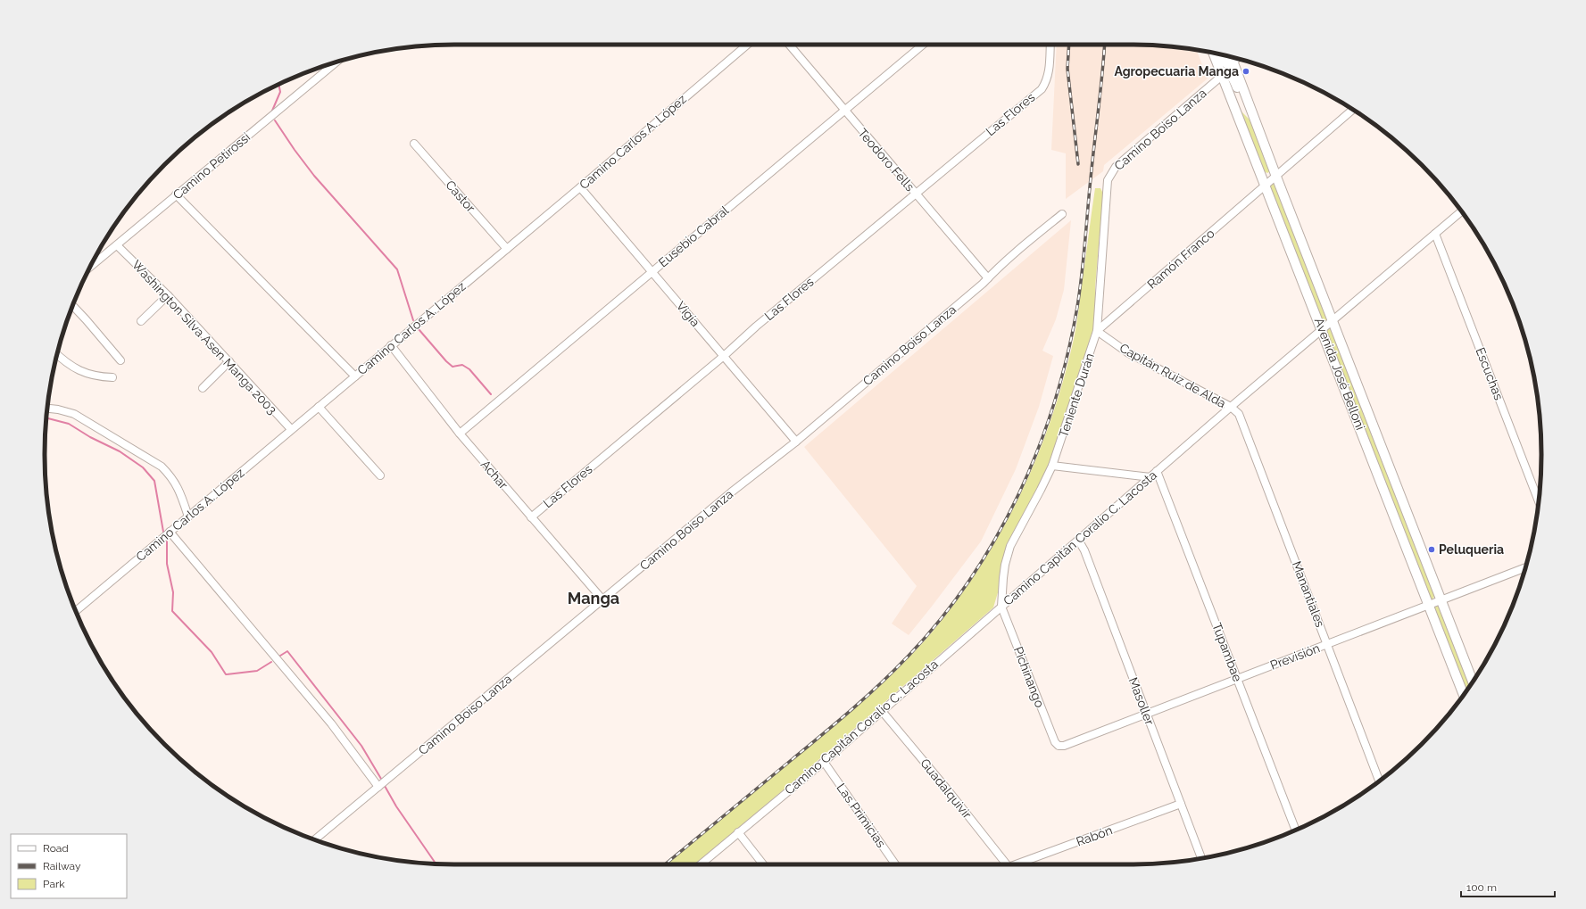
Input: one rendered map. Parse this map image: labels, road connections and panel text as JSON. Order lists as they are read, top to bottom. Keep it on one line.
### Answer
{"streets":{"main road":["Avenida José Belloni"],"street":["Las Flores","Camino Boiso Lanza","Camino Carlos A. López","Teodoro Fells","Camino Petirossi","Castor","Eusebio Cabral","Ramón Franco","Vigía","Washington Silva Asen Manga 2003","Escuchas","Capitán Ruiz de Alda","Teniente Durán","Achar","Camino Capitán Coralio C. Lacosta","Manantiales","Tupambae","Previsión","Pichinango","Masoller","Guadalquivir","Las Primicias","Rabón"]},"crossings":[["Las Flores","Teodoro Fells"],["Las Flores","Vigía"],["Las Flores","Achar"],["Camino Boiso Lanza","Teodoro Fells"],["Camino Boiso Lanza","Vigía"],["Camino Boiso Lanza","Avenida José Belloni"],["Camino Boiso Lanza","Teniente Durán"],["Camino Boiso Lanza","Achar"],["Camino Carlos A. López","Castor"],["Camino Carlos A. López","Vigía"],["Camino Carlos A. López","Washington Silva Asen Manga 2003"],["Camino Carlos A. López","Achar"],["Teodoro Fells","Eusebio Cabral"],["Camino Petirossi","Washington Silva Asen Manga 2003"],["Eusebio Cabral","Vigía"],["Eusebio Cabral","Achar"],["Ramón Franco","Avenida José Belloni"],["Ramón Franco","Capitán Ruiz de Alda"],["Ramón Franco","Teniente Durán"],["Avenida José Belloni","Camino Capitán Coralio C. Lacosta"],["Avenida José Belloni","Previsión"],["Escuchas","Camino Capitán Coralio C. Lacosta"],["Capitán Ruiz de Alda","Teniente Durán"],["Capitán Ruiz de Alda","Camino Capitán Coralio C. Lacosta"],["Capitán Ruiz de Alda","Manantiales"],["Teniente Durán","Camino Capitán Coralio C. Lacosta"],["Teniente Durán","Pichinango"],["Camino Capitán Coralio C. Lacosta","Manantiales"],["Camino Capitán Coralio C. Lacosta","Tupambae"],["Camino Capitán Coralio C. Lacosta","Pichinango"],["Camino Capitán Coralio C. Lacosta","Masoller"],["Camino Capitán Coralio C. Lacosta","Guadalquivir"],["Camino Capitán Coralio C. Lacosta","Las Primicias"],["Manantiales","Previsión"],["Tupambae","Previsión"],["Previsión","Pichinango"],["Previsión","Masoller"],["Masoller","Rabón"]],"districts":["Manga"],"places":["Agropecuaria Manga","Peluqueria"],"legend":["Road","Railway","Park"],"scale_bar":"100 m"}
